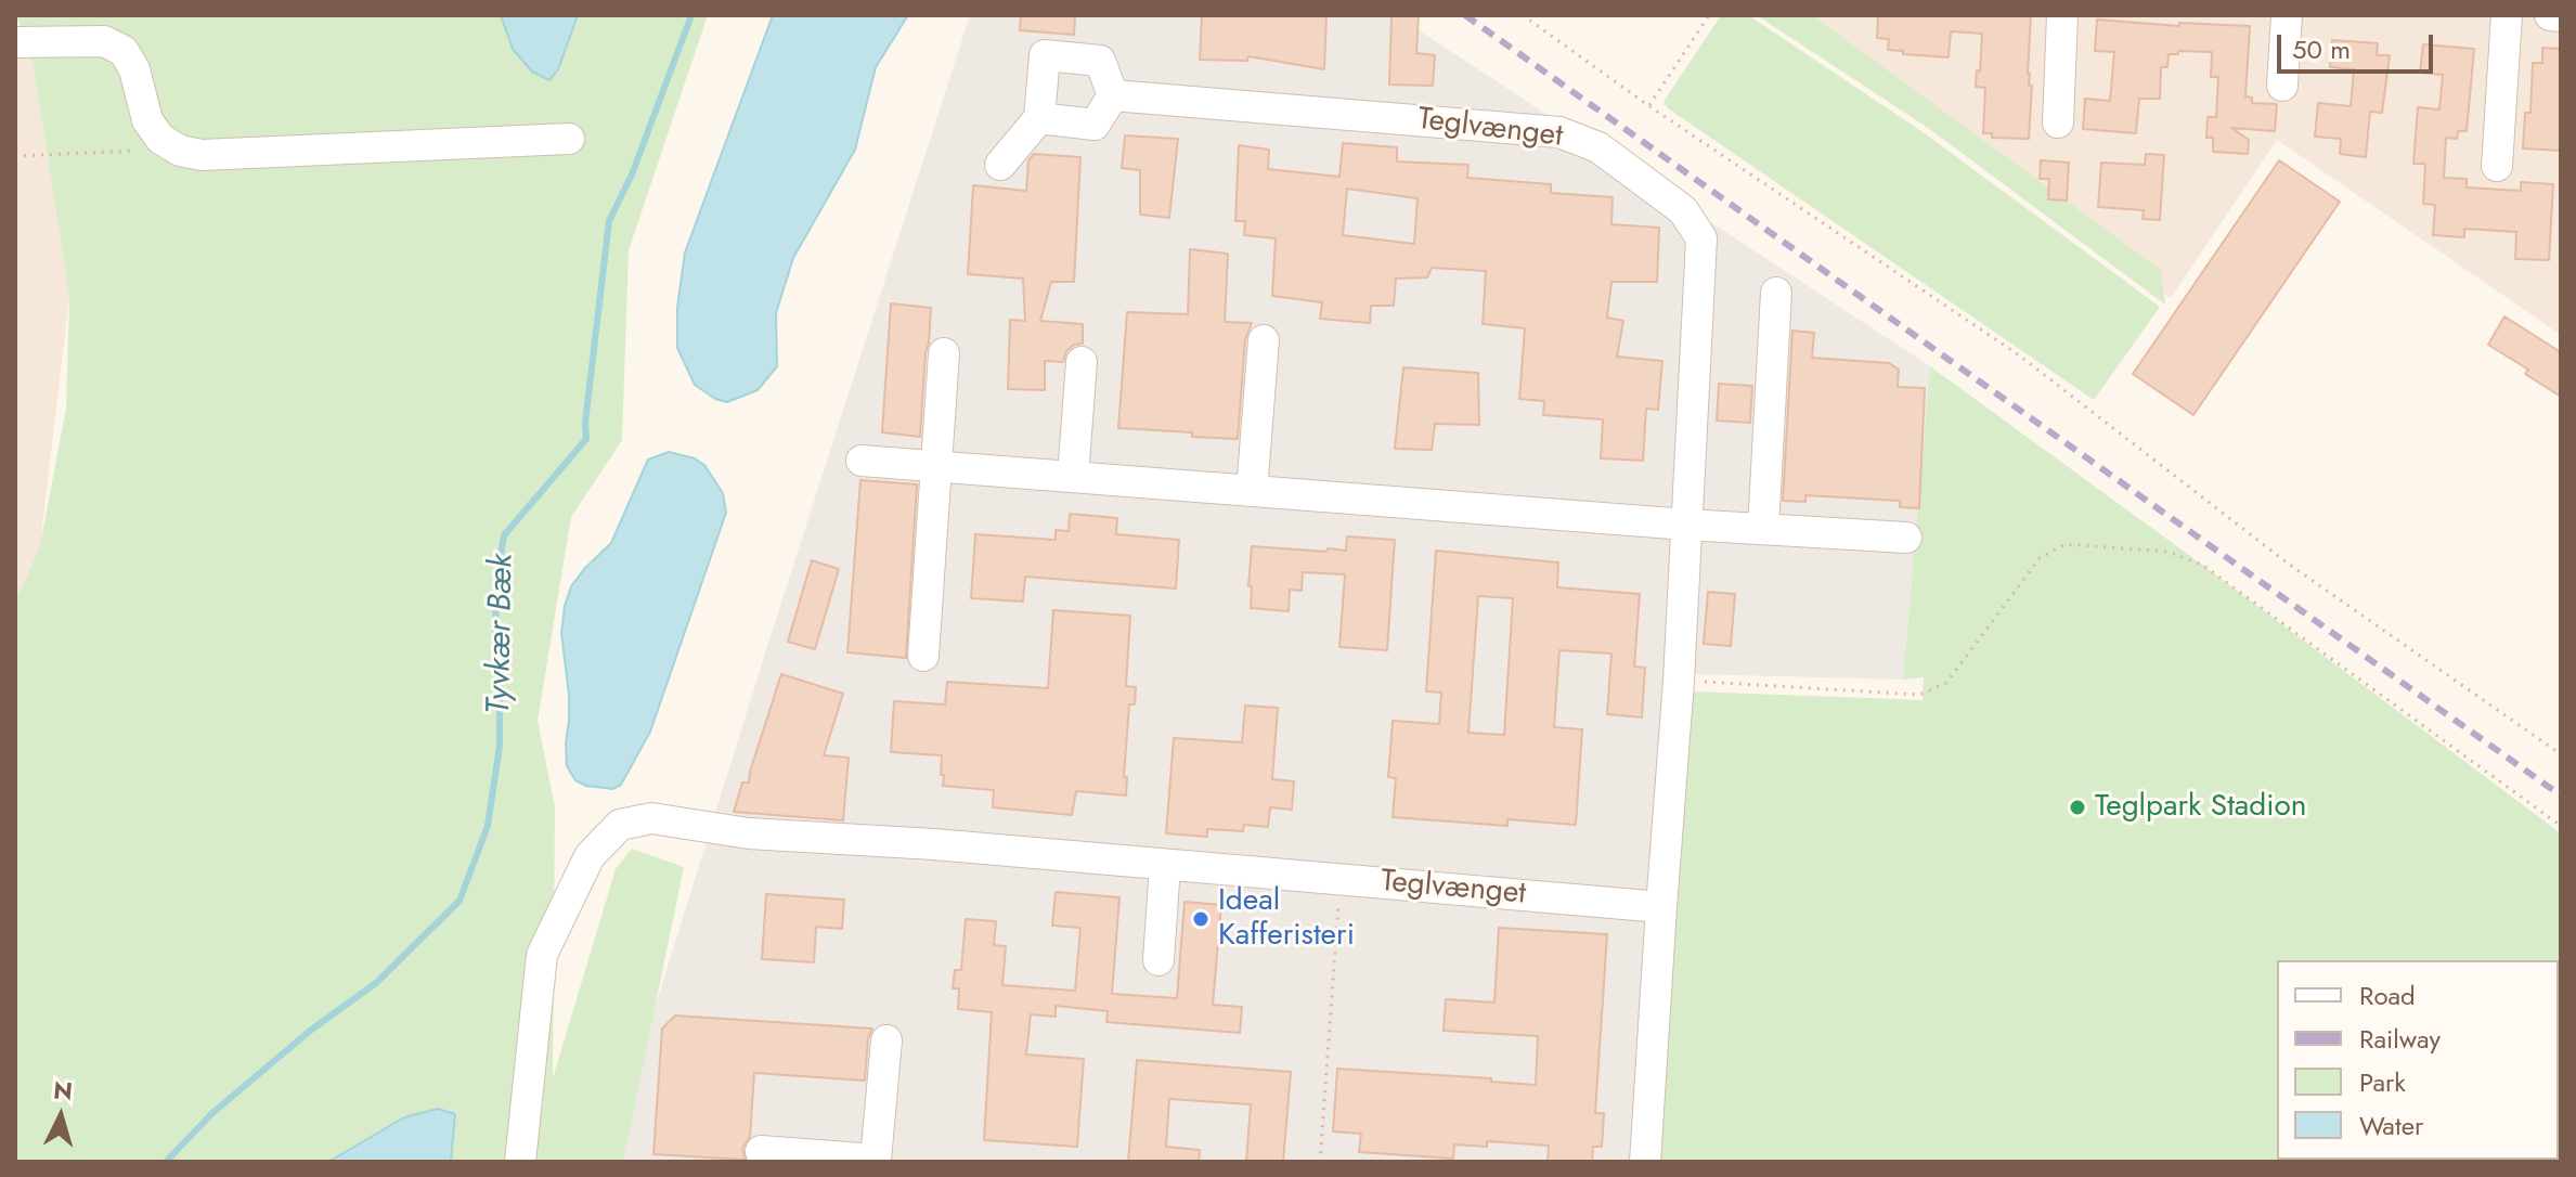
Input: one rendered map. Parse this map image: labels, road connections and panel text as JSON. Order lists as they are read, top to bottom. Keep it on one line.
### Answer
{"streets":{"street":["Teglvænget"]},"water":["Tyvkær Bæk"],"places":["Teglpark Stadion","Ideal Kafferisteri"],"legend":["Road","Railway","Park","Water"],"scale_bar":"50 m","north":"top"}
